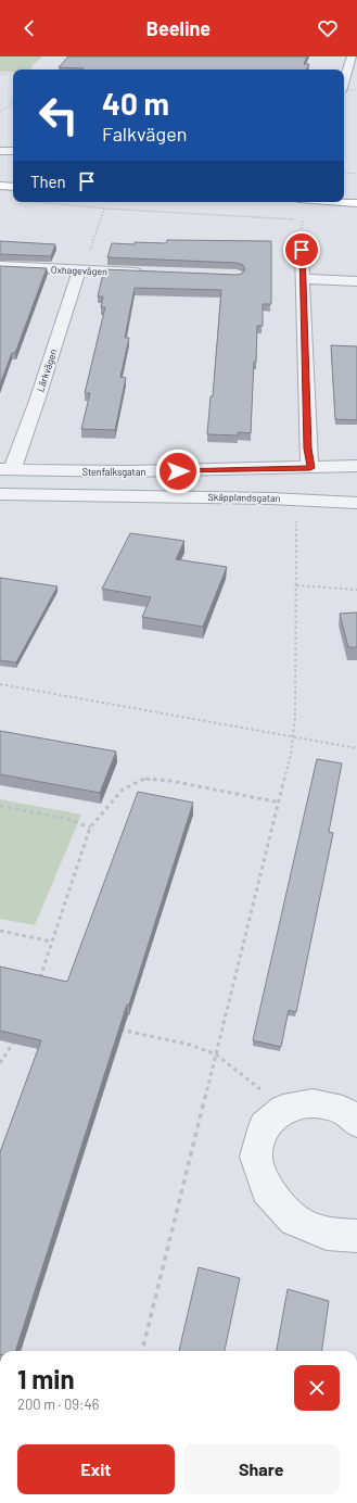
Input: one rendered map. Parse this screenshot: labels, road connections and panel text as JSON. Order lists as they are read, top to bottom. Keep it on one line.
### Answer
{"streets":{"street":["Oxhagevägen","Lärkvägen","Stenfalksgatan","Skäpplandsgatan"]},"crossings":[["Oxhagevägen","Lärkvägen"],["Lärkvägen","Stenfalksgatan"]],"page":{"header":"Beeline","turn":["40 m","Falkvägen"],"then":"Then","heading":["1 min","200 m · 09:46"],"buttons":["Exit","Share"]}}
